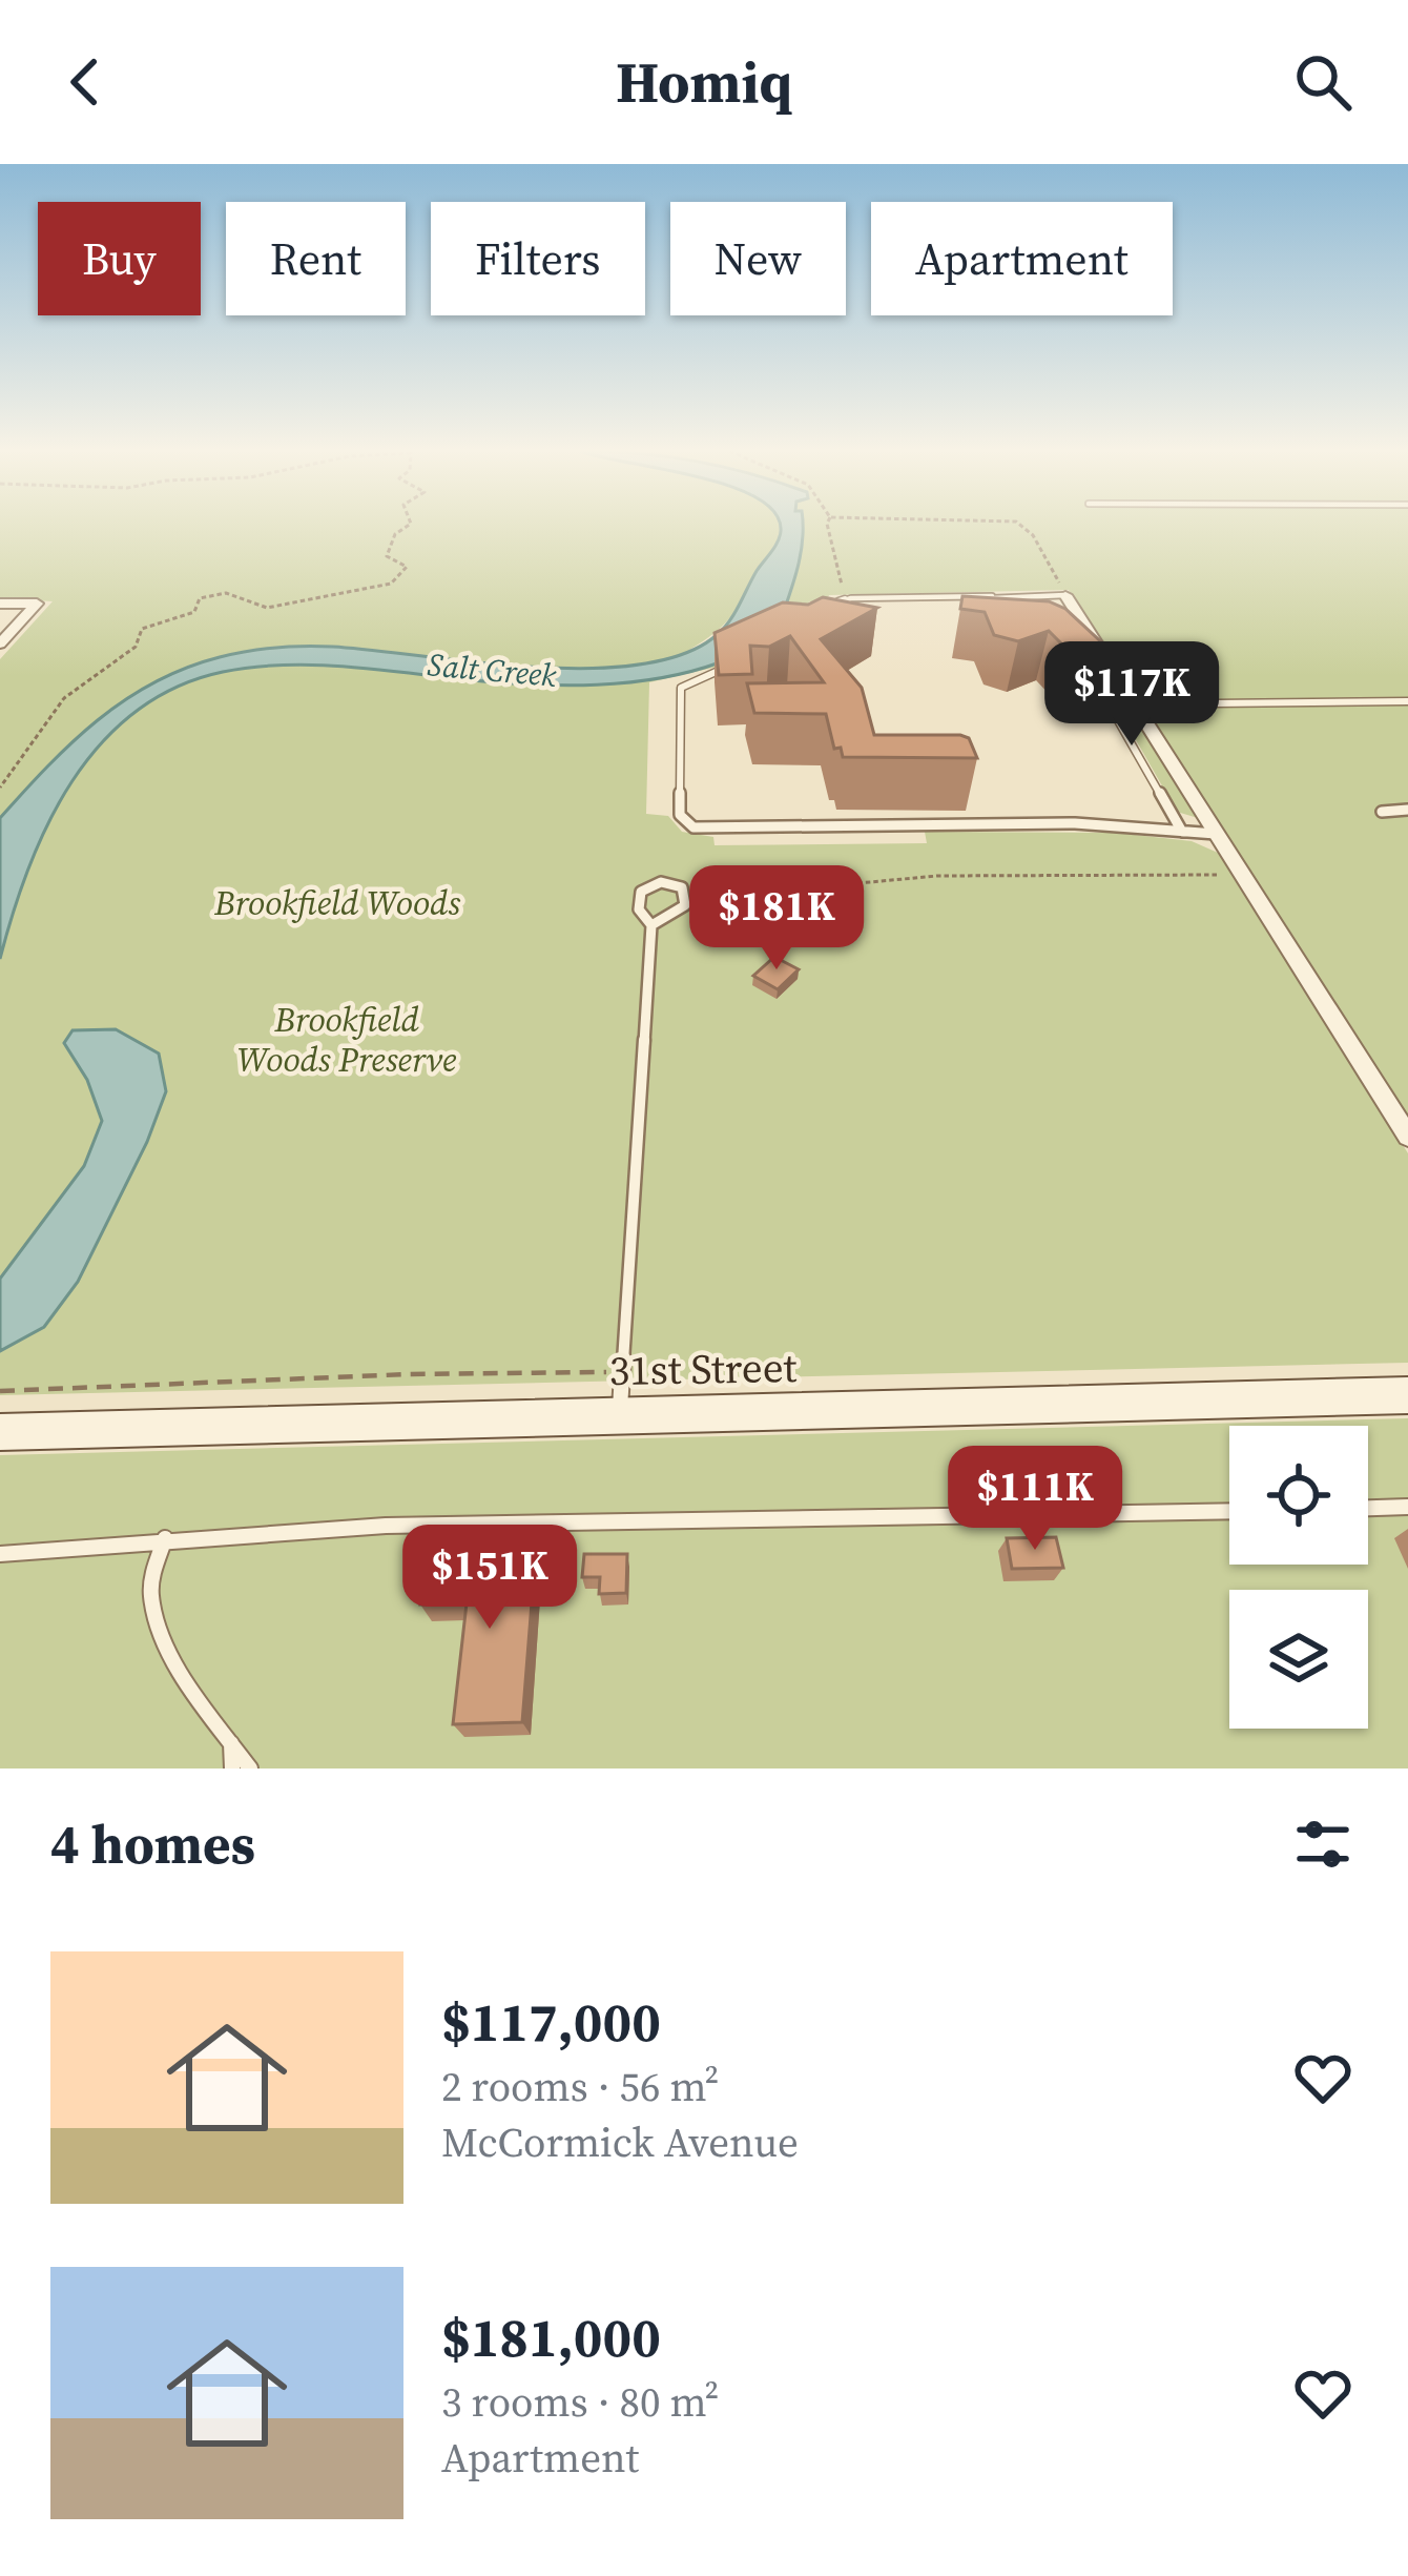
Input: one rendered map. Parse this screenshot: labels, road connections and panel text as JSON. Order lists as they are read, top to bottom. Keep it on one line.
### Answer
{"streets":{"main road":["31st Street"]},"water":["Salt Creek"],"parks":["Brookfield Woods","Brookfield Woods Preserve"],"page":{"header":"Homiq","chip":["Buy","Rent","Filters","New","Apartment"],"price":["$117K","$181K","$111K","$151K"],"heading":"4 homes","list":[{"name":"$117,000","note":"2 rooms · 56 m² · McCormick Avenue"},{"name":"$181,000","note":"3 rooms · 80 m² · Apartment"}]}}
